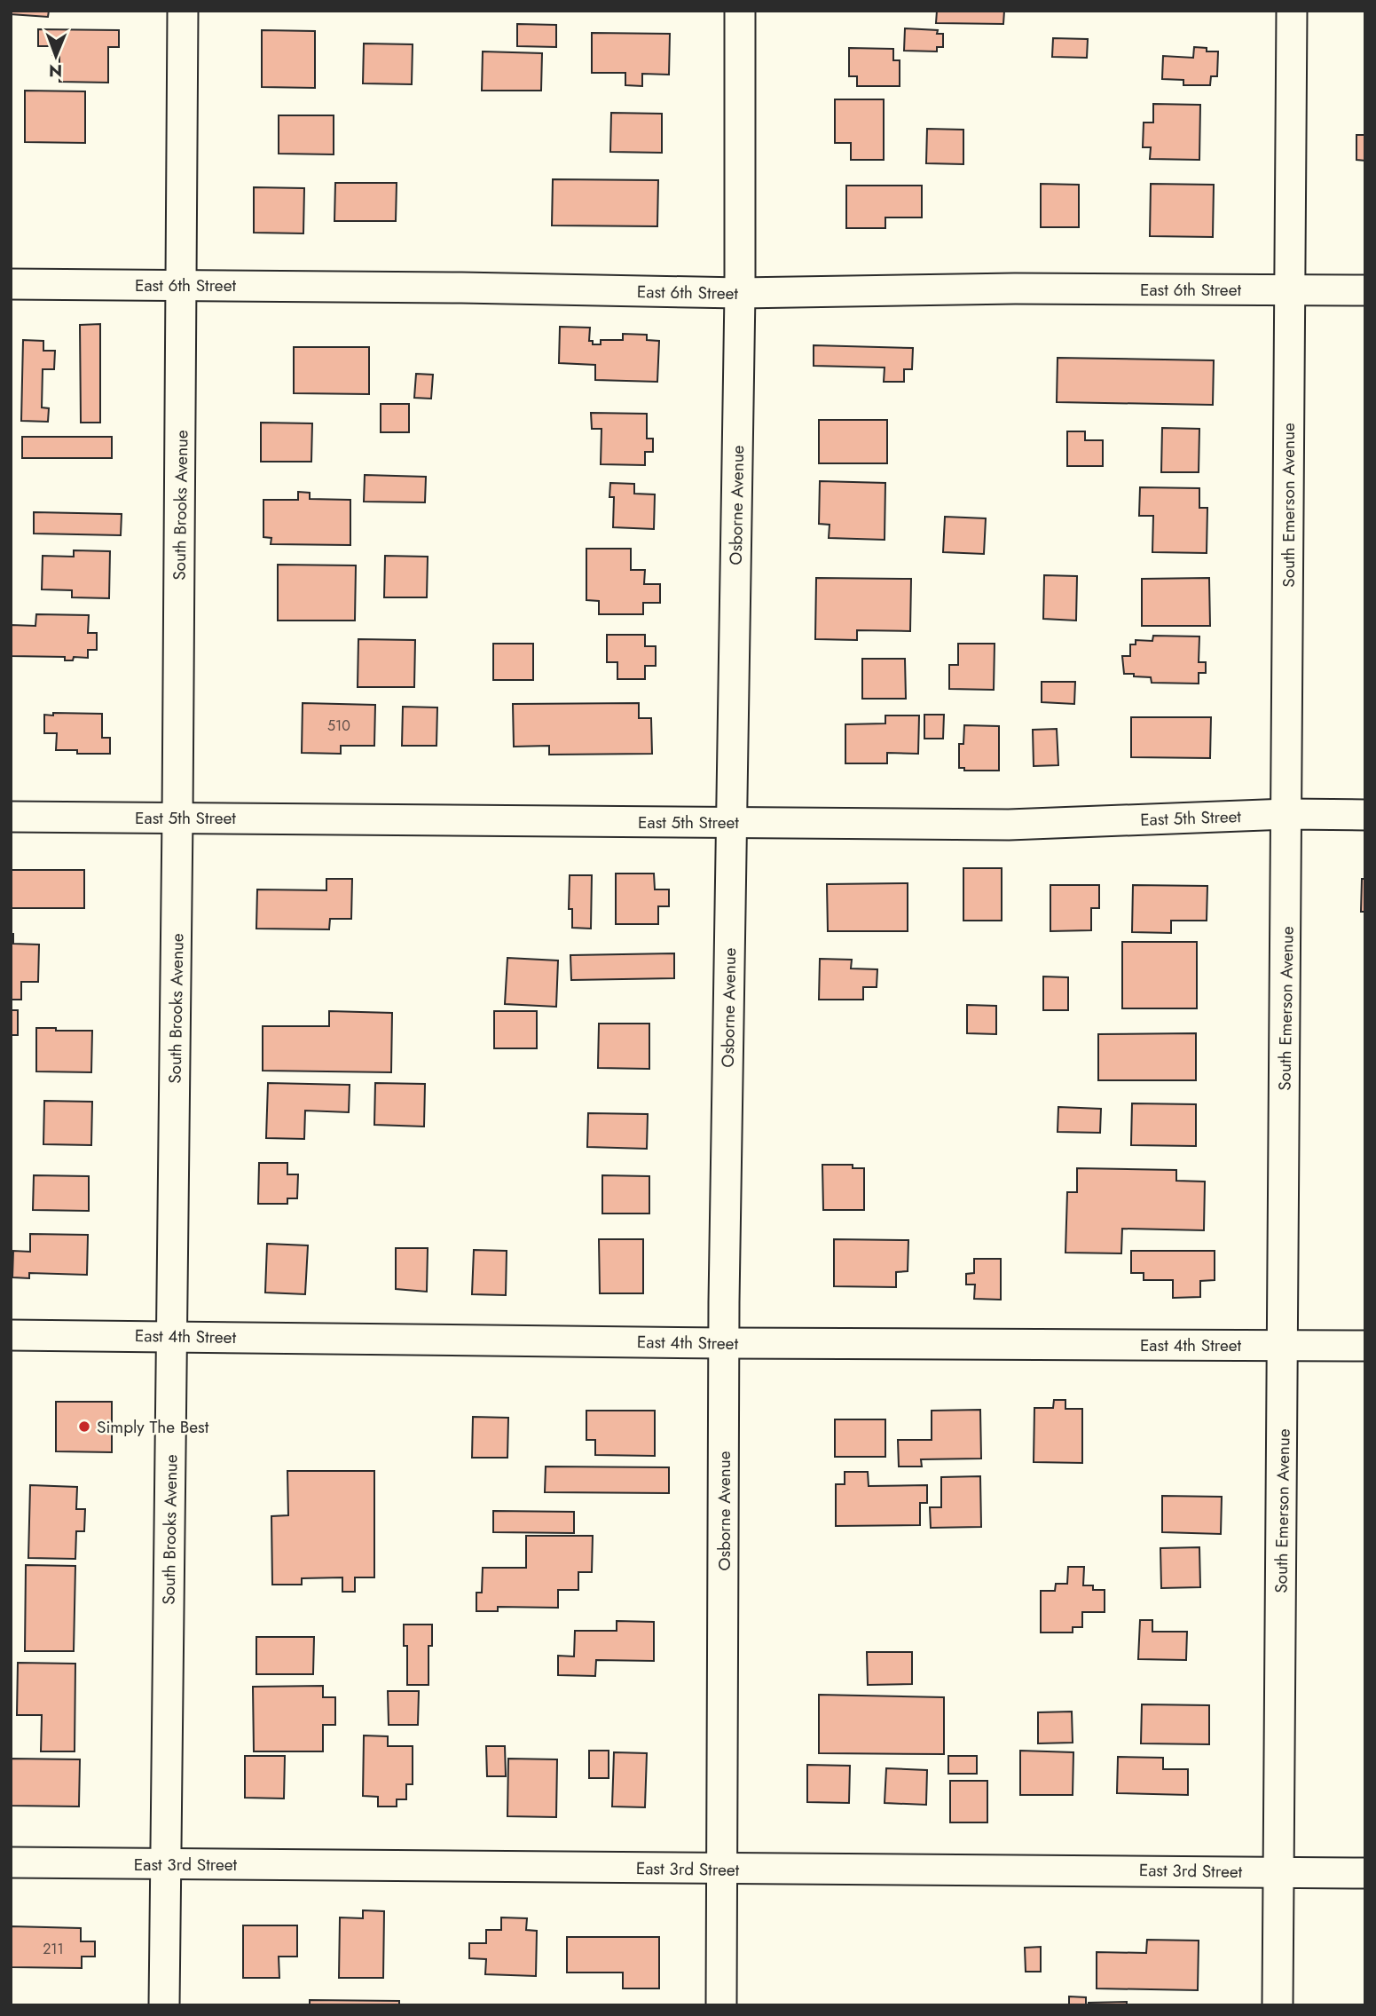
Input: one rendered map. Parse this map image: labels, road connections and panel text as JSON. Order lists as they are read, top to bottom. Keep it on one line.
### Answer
{"streets":{"street":["East 6th Street","South Brooks Avenue","Osborne Avenue","South Emerson Avenue","East 5th Street","East 4th Street","East 3rd Street"]},"crossings":[["East 6th Street","South Brooks Avenue"],["East 6th Street","Osborne Avenue"],["East 6th Street","South Emerson Avenue"],["South Brooks Avenue","East 5th Street"],["South Brooks Avenue","East 4th Street"],["South Brooks Avenue","East 3rd Street"],["Osborne Avenue","East 5th Street"],["Osborne Avenue","East 4th Street"],["Osborne Avenue","East 3rd Street"],["South Emerson Avenue","East 5th Street"],["South Emerson Avenue","East 4th Street"],["South Emerson Avenue","East 3rd Street"]],"places":["Simply The Best"],"house_numbers":["510","211"],"north":"bottom"}
